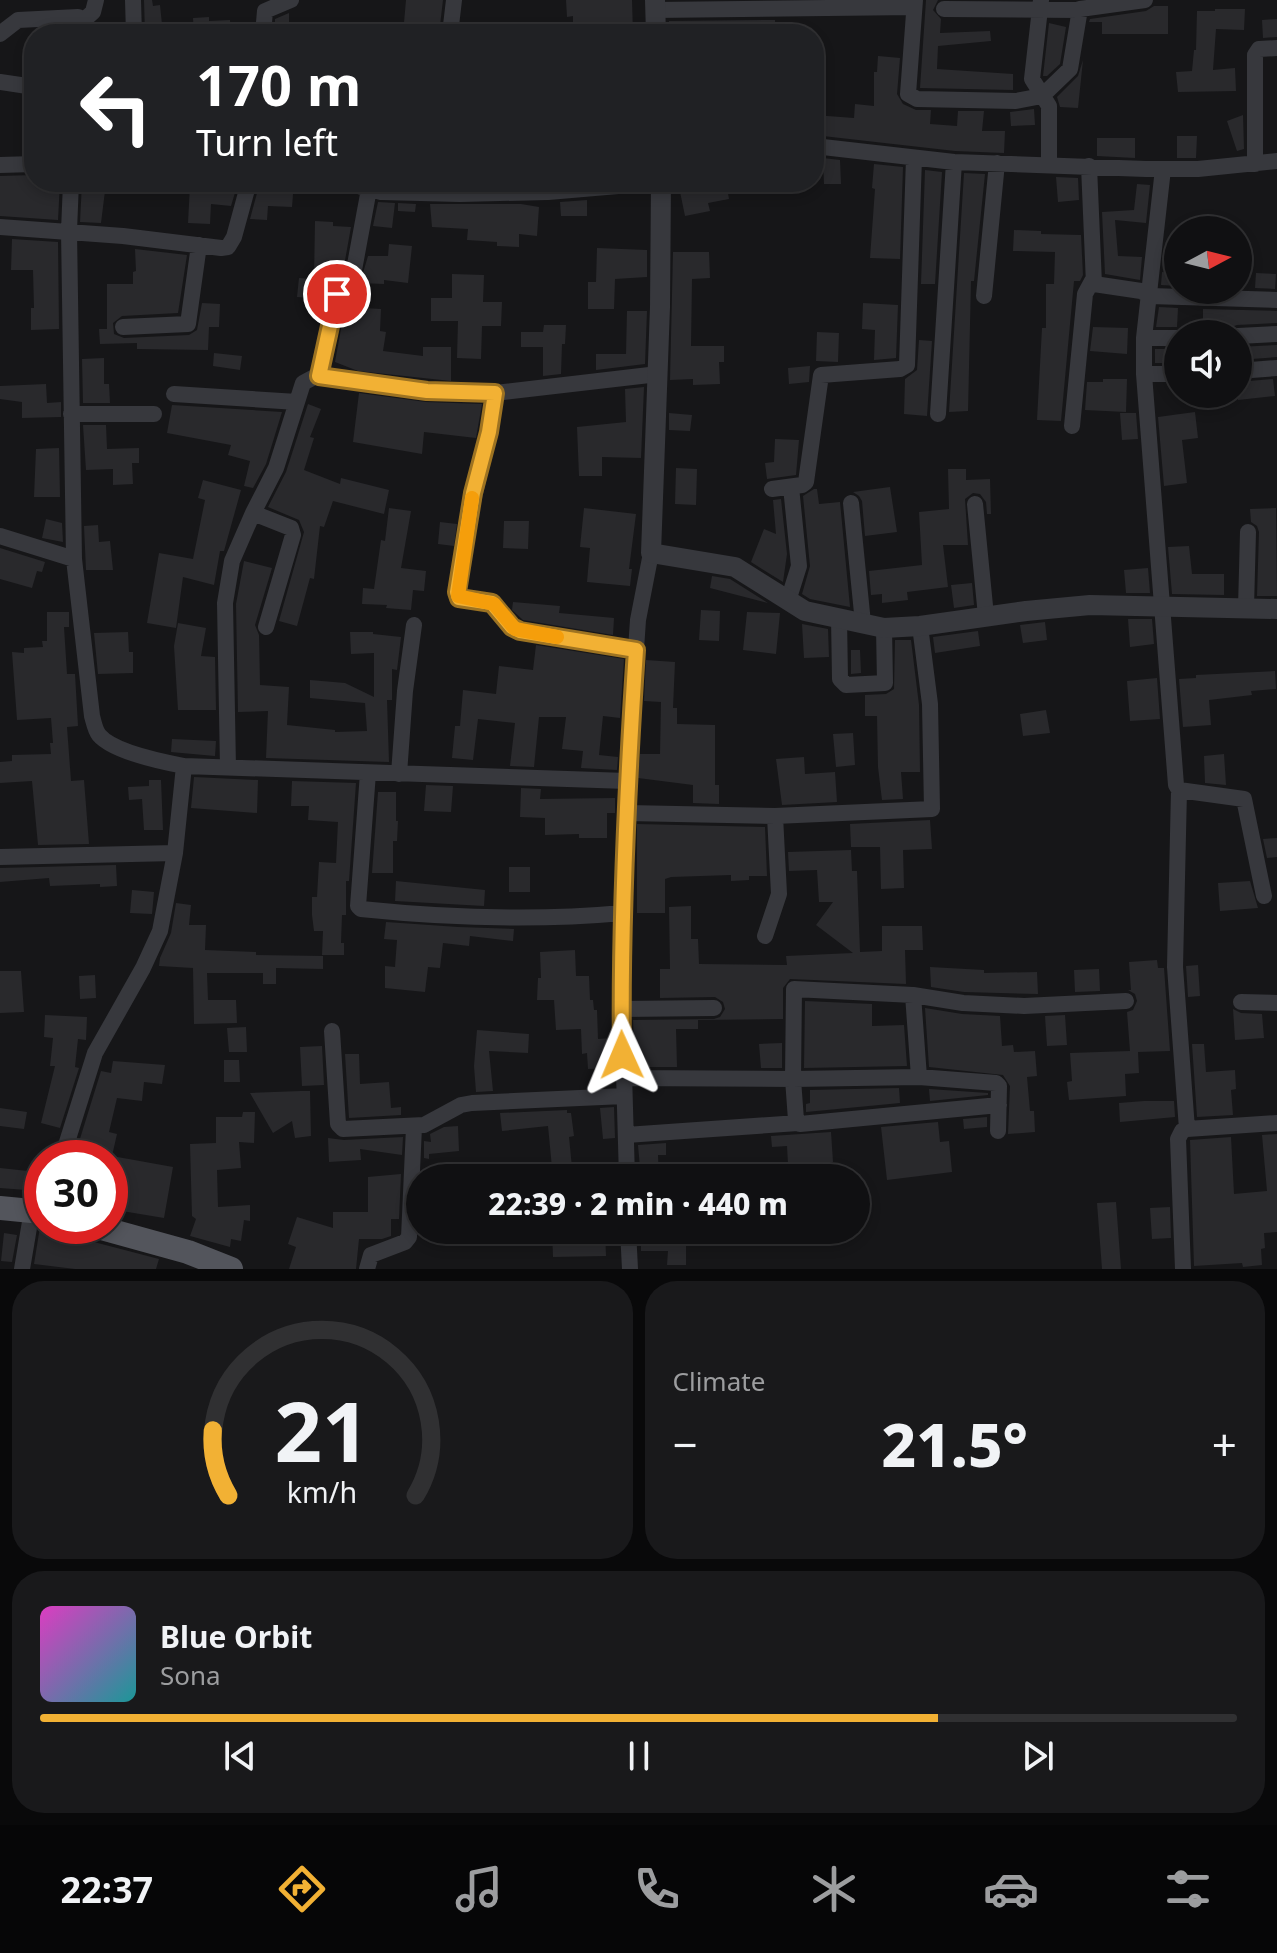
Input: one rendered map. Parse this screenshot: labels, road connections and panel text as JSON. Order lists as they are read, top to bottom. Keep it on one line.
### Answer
{"north":"right","page":{"turn":["170 m","Turn left"],"limit":"30","trip":"22:39 · 2 min · 440 m","tile":"Climate","heat":["−","21.5°","+"],"song":["Blue Orbit","Sona"],"tabs":"22:37","gauge":["21","km/h"]}}
